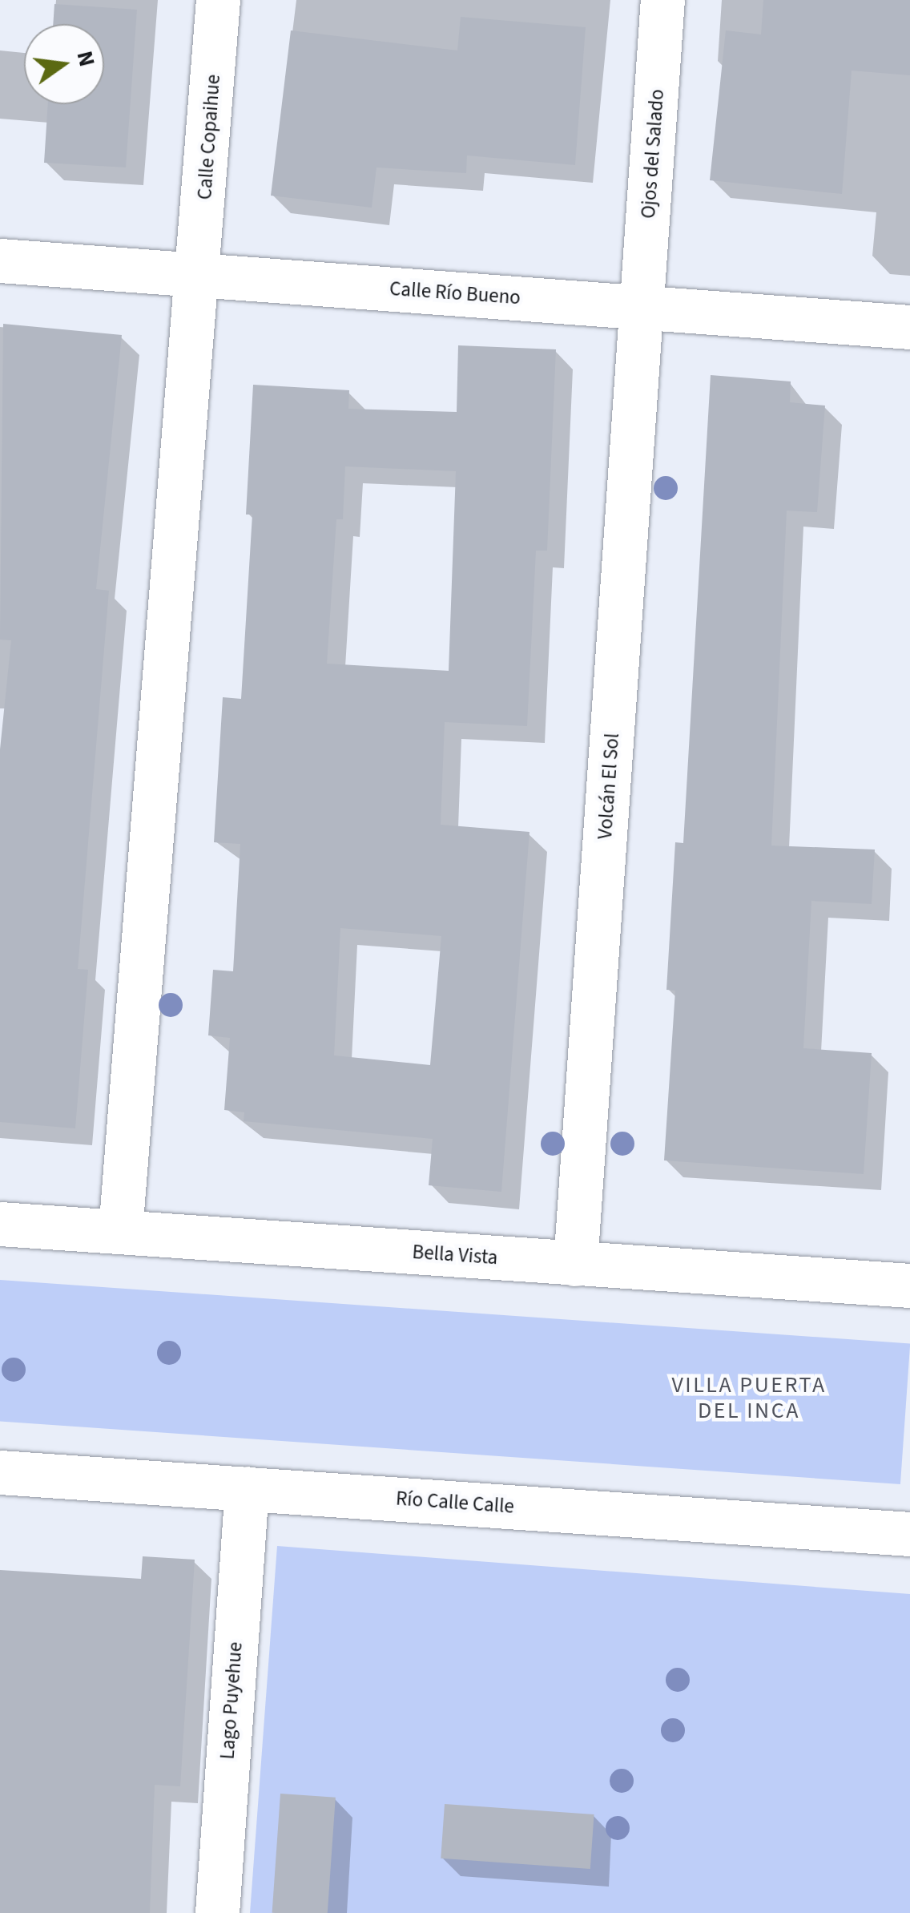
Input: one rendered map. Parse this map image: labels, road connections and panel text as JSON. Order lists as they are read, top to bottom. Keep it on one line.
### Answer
{"streets":{"street":["Calle Copaihue","Ojos del Salado","Calle Río Bueno","Volcán El Sol","Bella Vista","Río Calle Calle","Lago Puyehue"]},"crossings":[["Calle Copaihue","Calle Río Bueno"],["Calle Copaihue","Bella Vista"],["Ojos del Salado","Calle Río Bueno"],["Ojos del Salado","Volcán El Sol"],["Calle Río Bueno","Volcán El Sol"],["Volcán El Sol","Bella Vista"],["Río Calle Calle","Lago Puyehue"]],"districts":["VILLA PUERTA DEL INCA"],"north":"right"}
